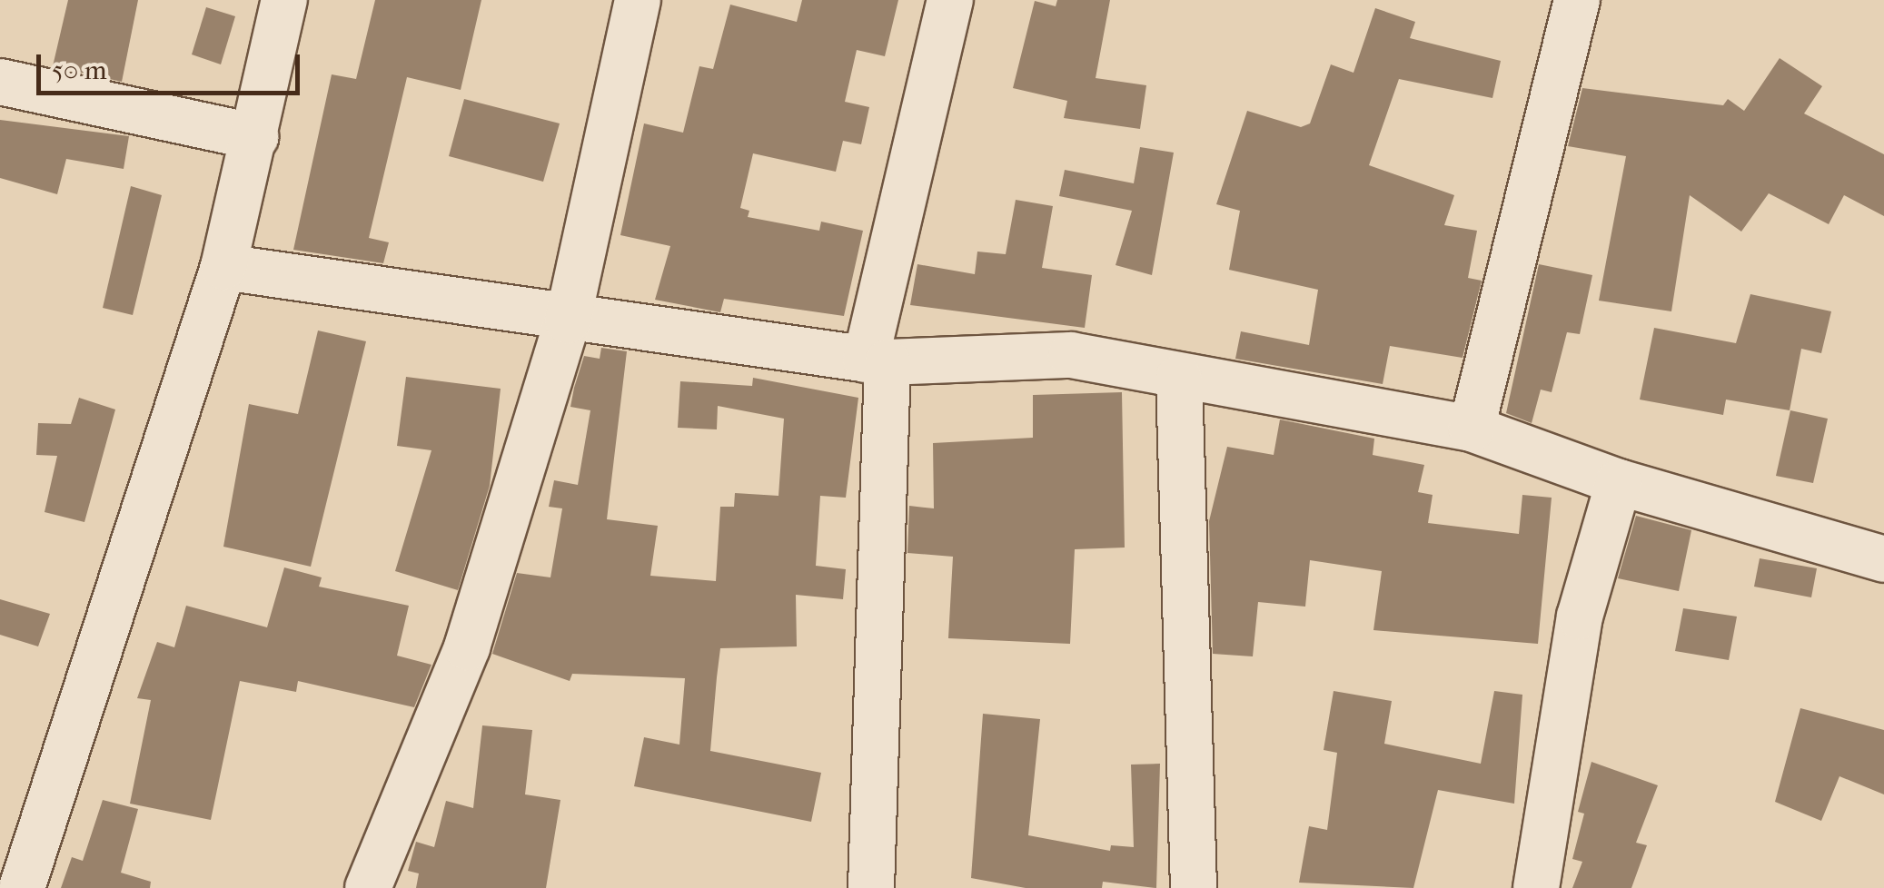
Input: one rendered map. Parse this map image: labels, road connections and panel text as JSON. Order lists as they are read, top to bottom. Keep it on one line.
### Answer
{"scale_bar":"50 m"}
